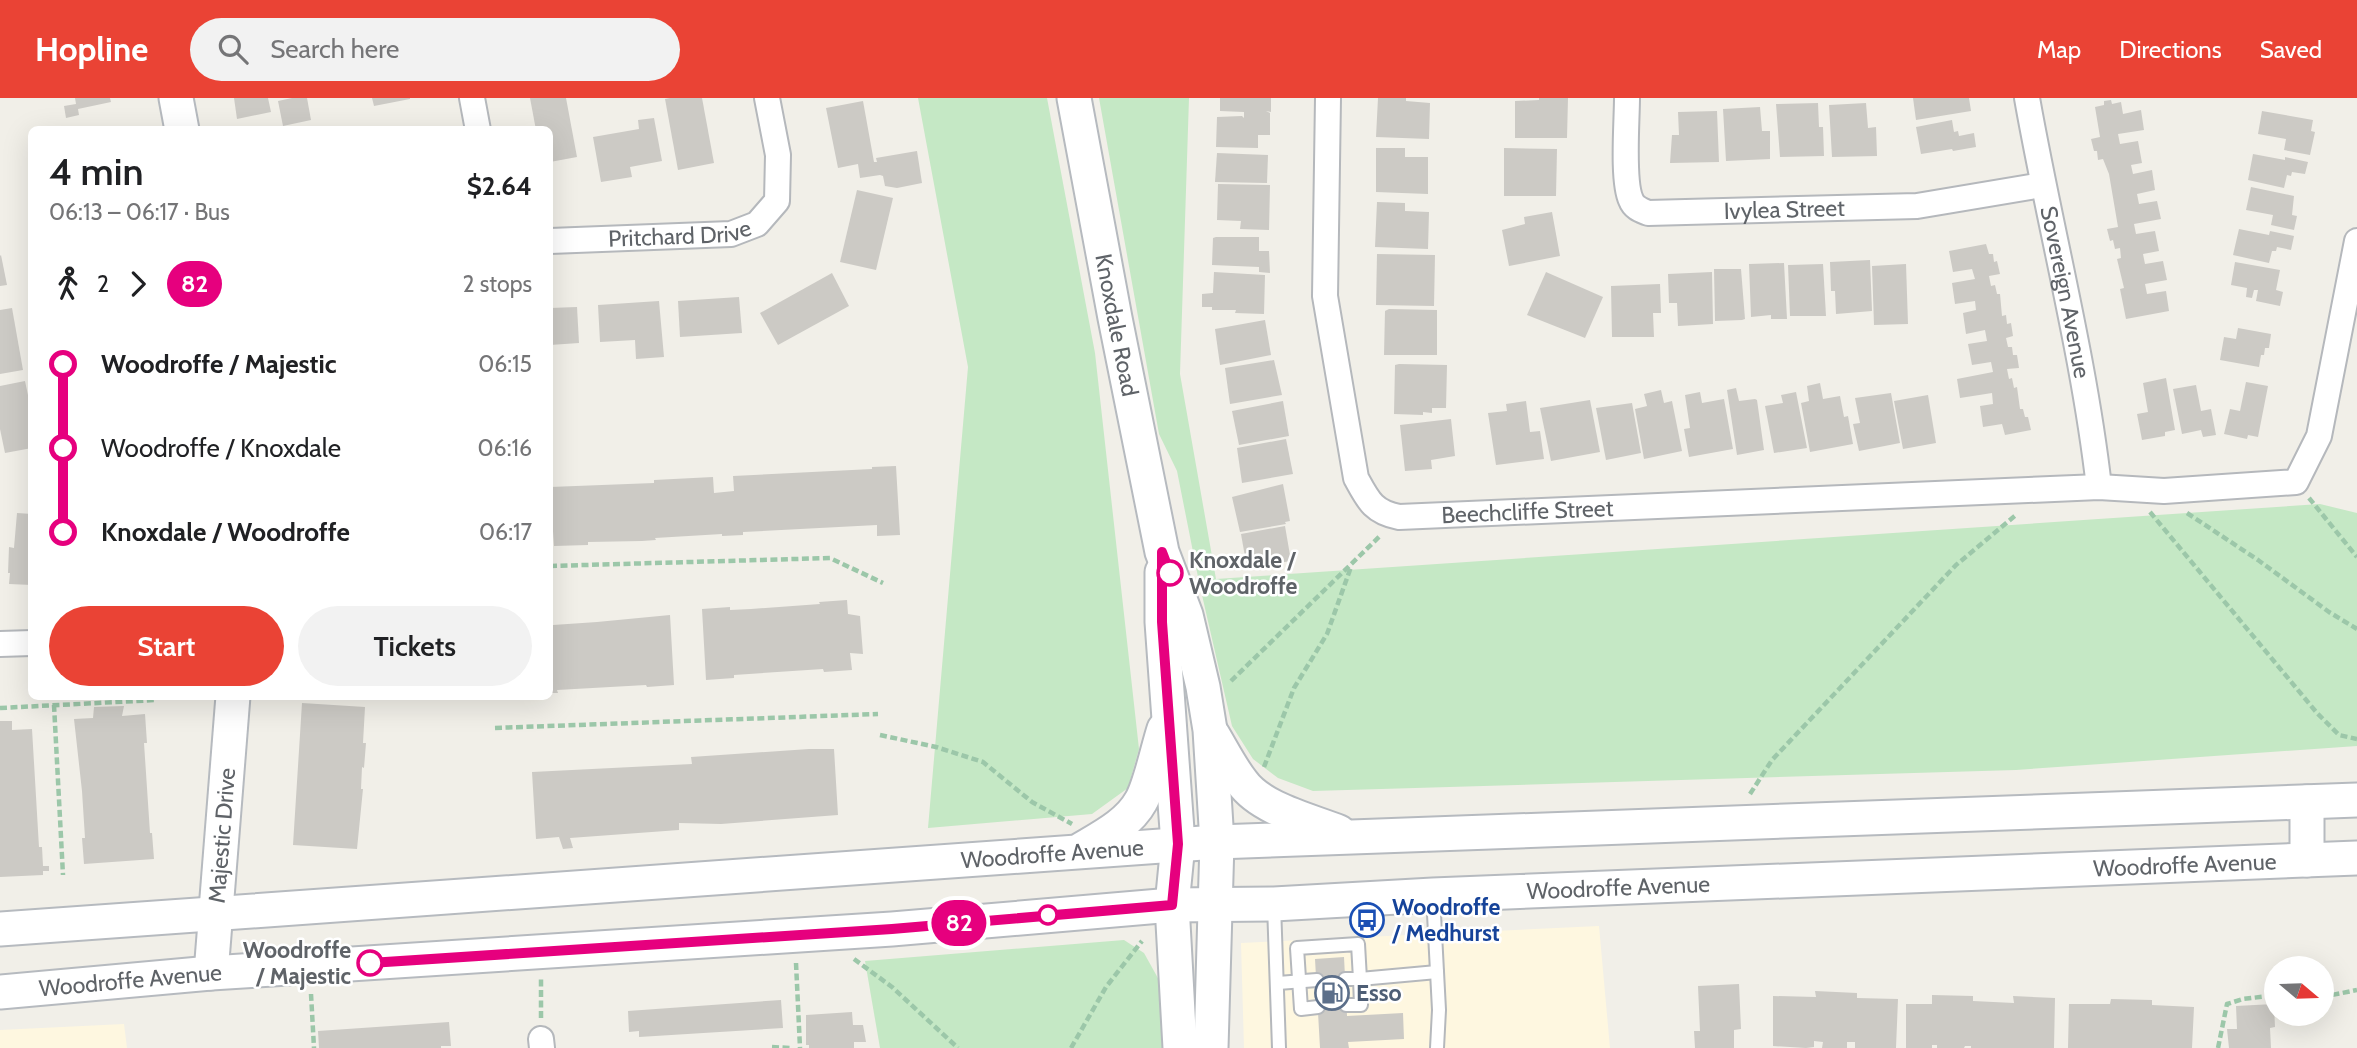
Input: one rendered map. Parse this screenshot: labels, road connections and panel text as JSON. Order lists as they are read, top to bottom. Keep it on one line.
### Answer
{"streets":{"main road":["Knoxdale Road","Majestic Drive","Woodroffe Avenue"],"street":["Ivylea Street","Pritchard Drive","Sovereign Avenue","Beechcliffe Street"]},"crossings":[["Ivylea Street","Sovereign Avenue"],["Sovereign Avenue","Beechcliffe Street"],["Knoxdale Road","Woodroffe Avenue"],["Majestic Drive","Woodroffe Avenue"]],"places":{"other":["Knoxdale / Woodroffe","Woodroffe / Majestic"],"bus stop":["Woodroffe / Medhurst"],"fuel station":["Esso"]},"lines":["bus line 82"],"north":"right","page":{"header":"Hopline","search":"Search here","nav":["Map","Directions","Saved"],"on_map":"82","heading":["4 min","06:13 – 06:17 · Bus","$2.64"],"legs":["2","82","2 stops"],"list":[{"name":"Woodroffe / Majestic","value":"06:15"},{"name":"Woodroffe / Knoxdale","value":"06:16"},{"name":"Knoxdale / Woodroffe","value":"06:17"}],"buttons":["Start","Tickets"]}}
